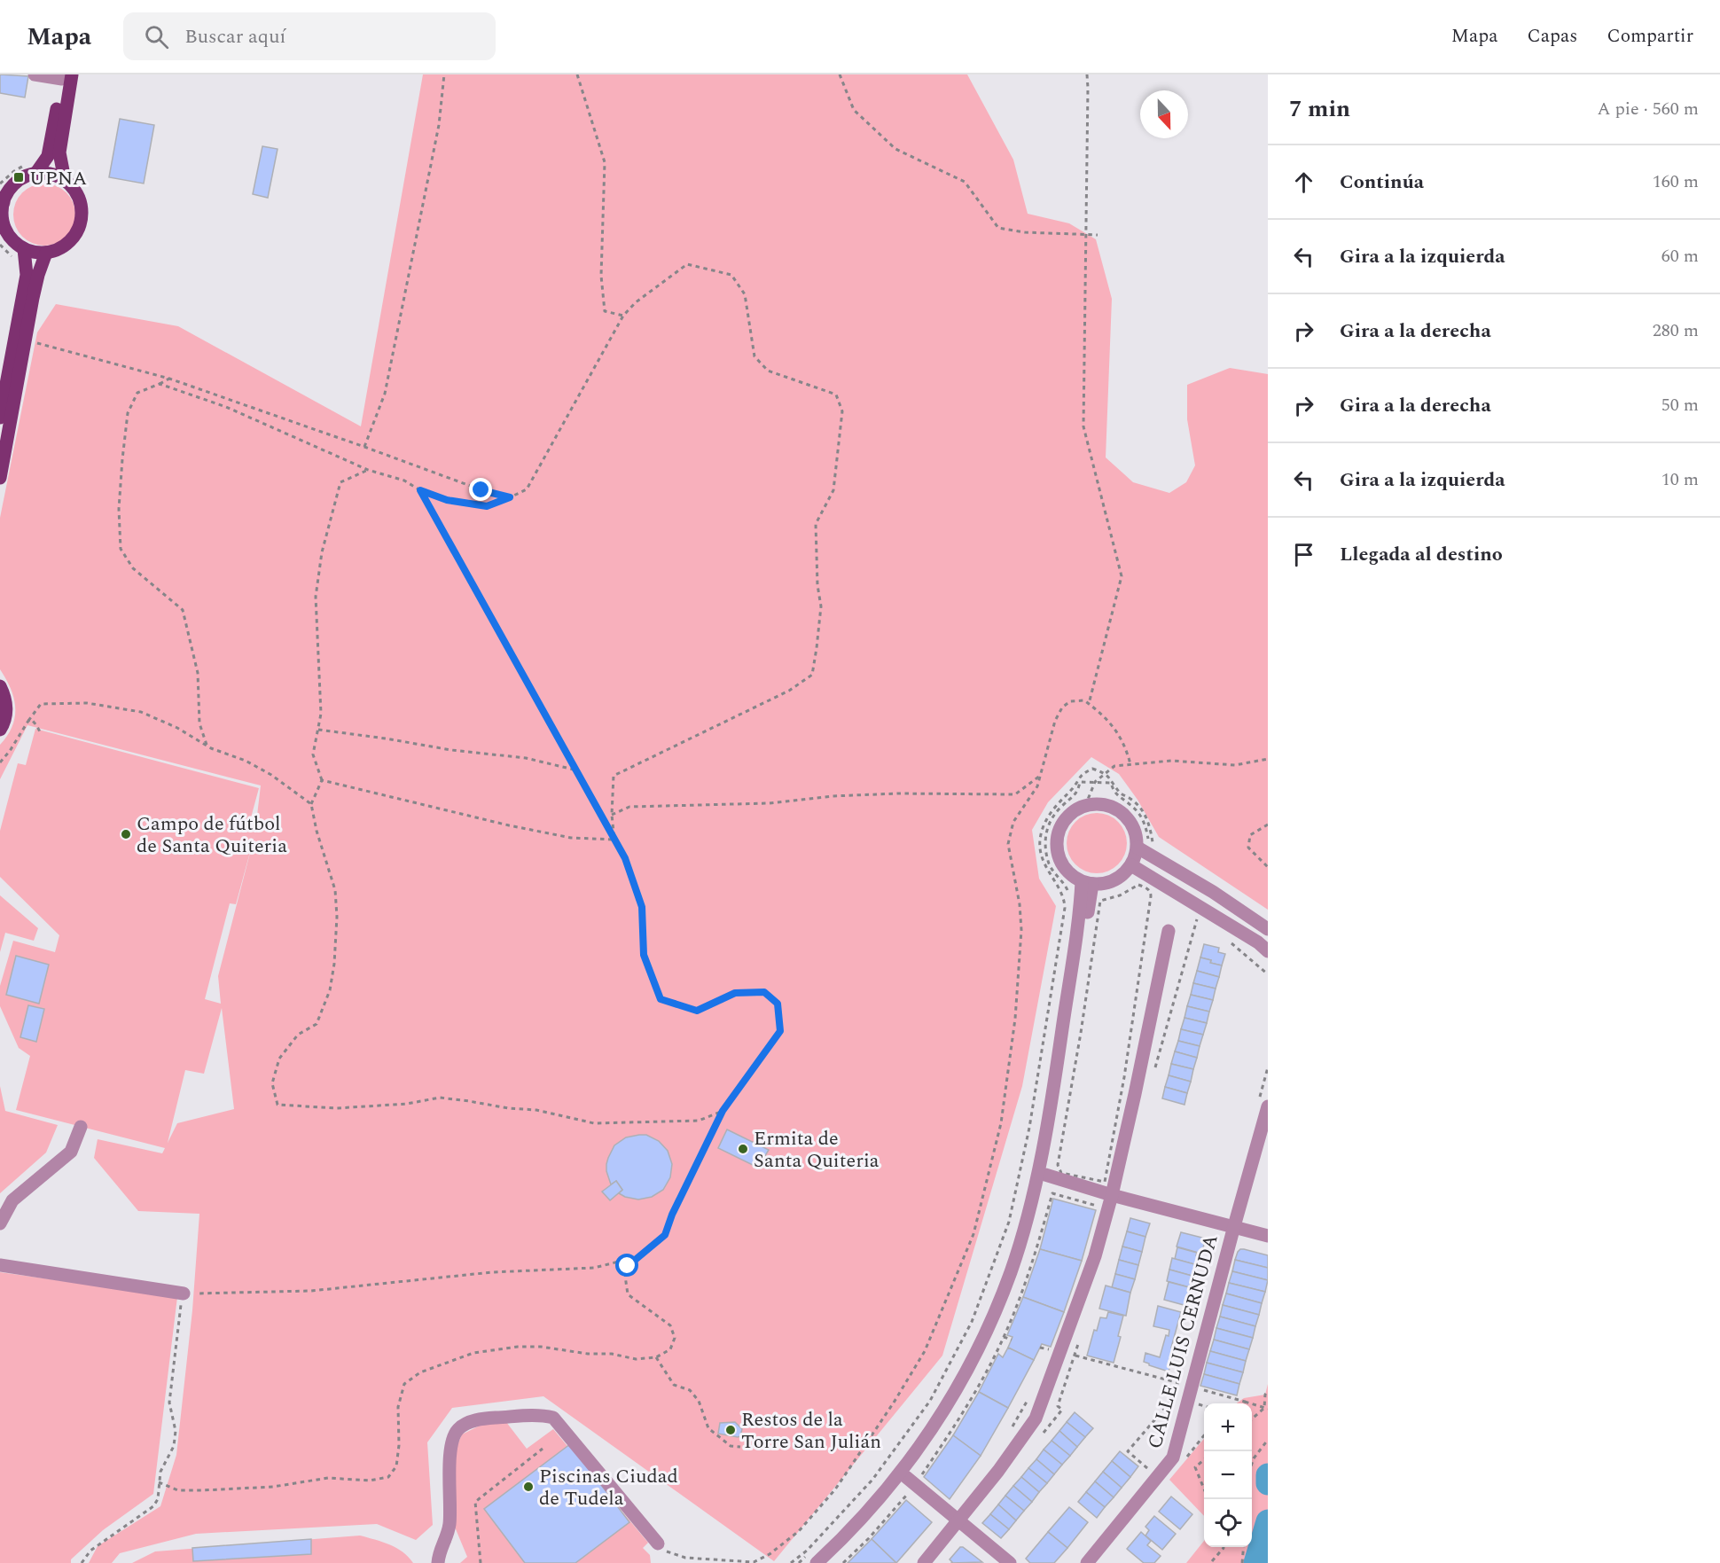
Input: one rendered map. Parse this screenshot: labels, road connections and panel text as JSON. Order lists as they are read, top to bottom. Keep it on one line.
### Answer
{"streets":{"street":["CALLE LUIS CERNUDA"]},"places":{"transit":["UPNA"],"other":["Campo de fútbol de Santa Quiteria","Ermita de Santa Quiteria","Restos de la Torre San Julián","Piscinas Ciudad de Tudela"]},"north":"bottom","page":{"header":"Mapa","search":"Buscar aquí","nav":["Mapa","Capas","Compartir"],"heading":["7 min","A pie · 560 m"],"list":[["Continúa","160 m"],["Gira a la izquierda","60 m"],["Gira a la derecha","280 m"],["Gira a la derecha","50 m"],["Gira a la izquierda","10 m"],"Llegada al destino"],"map_buttons":["+","−"]}}
